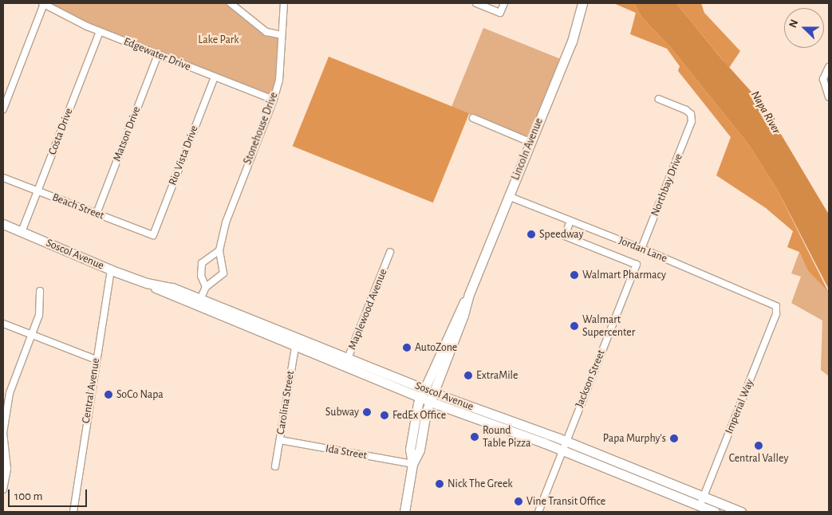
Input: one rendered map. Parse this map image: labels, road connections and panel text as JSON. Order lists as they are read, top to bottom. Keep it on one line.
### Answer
{"streets":{"main road":["Lincoln Avenue","Soscol Avenue"],"street":["Edgewater Drive","Stonehouse Drive","Costa Drive","Matson Drive","Rio Vista Drive","Northbay Drive","Beach Street","Jordan Lane","Maplewood Avenue","Jackson Street","Central Avenue","Carolina Street","Imperial Way","Ida Street"]},"crossings":[["Edgewater Drive","Stonehouse Drive"],["Edgewater Drive","Costa Drive"],["Edgewater Drive","Matson Drive"],["Edgewater Drive","Rio Vista Drive"],["Stonehouse Drive","Soscol Avenue"],["Costa Drive","Beach Street"],["Costa Drive","Soscol Avenue"],["Matson Drive","Beach Street"],["Lincoln Avenue","Jordan Lane"],["Lincoln Avenue","Soscol Avenue"],["Lincoln Avenue","Ida Street"],["Rio Vista Drive","Beach Street"],["Northbay Drive","Jordan Lane"],["Jordan Lane","Jackson Street"],["Jordan Lane","Imperial Way"],["Soscol Avenue","Maplewood Avenue"],["Soscol Avenue","Jackson Street"],["Soscol Avenue","Central Avenue"],["Soscol Avenue","Carolina Street"],["Soscol Avenue","Imperial Way"],["Carolina Street","Ida Street"]],"water":["Napa River"],"parks":["Lake Park"],"places":["Speedway","Walmart Pharmacy","Walmart Supercenter","AutoZone","ExtraMile","SoCo Napa","Subway","FedEx Office","Round Table Pizza","Papa Murphy's","Central Valley","Nick The Greek","Vine Transit Office"],"scale_bar":"100 m","north":"left"}
